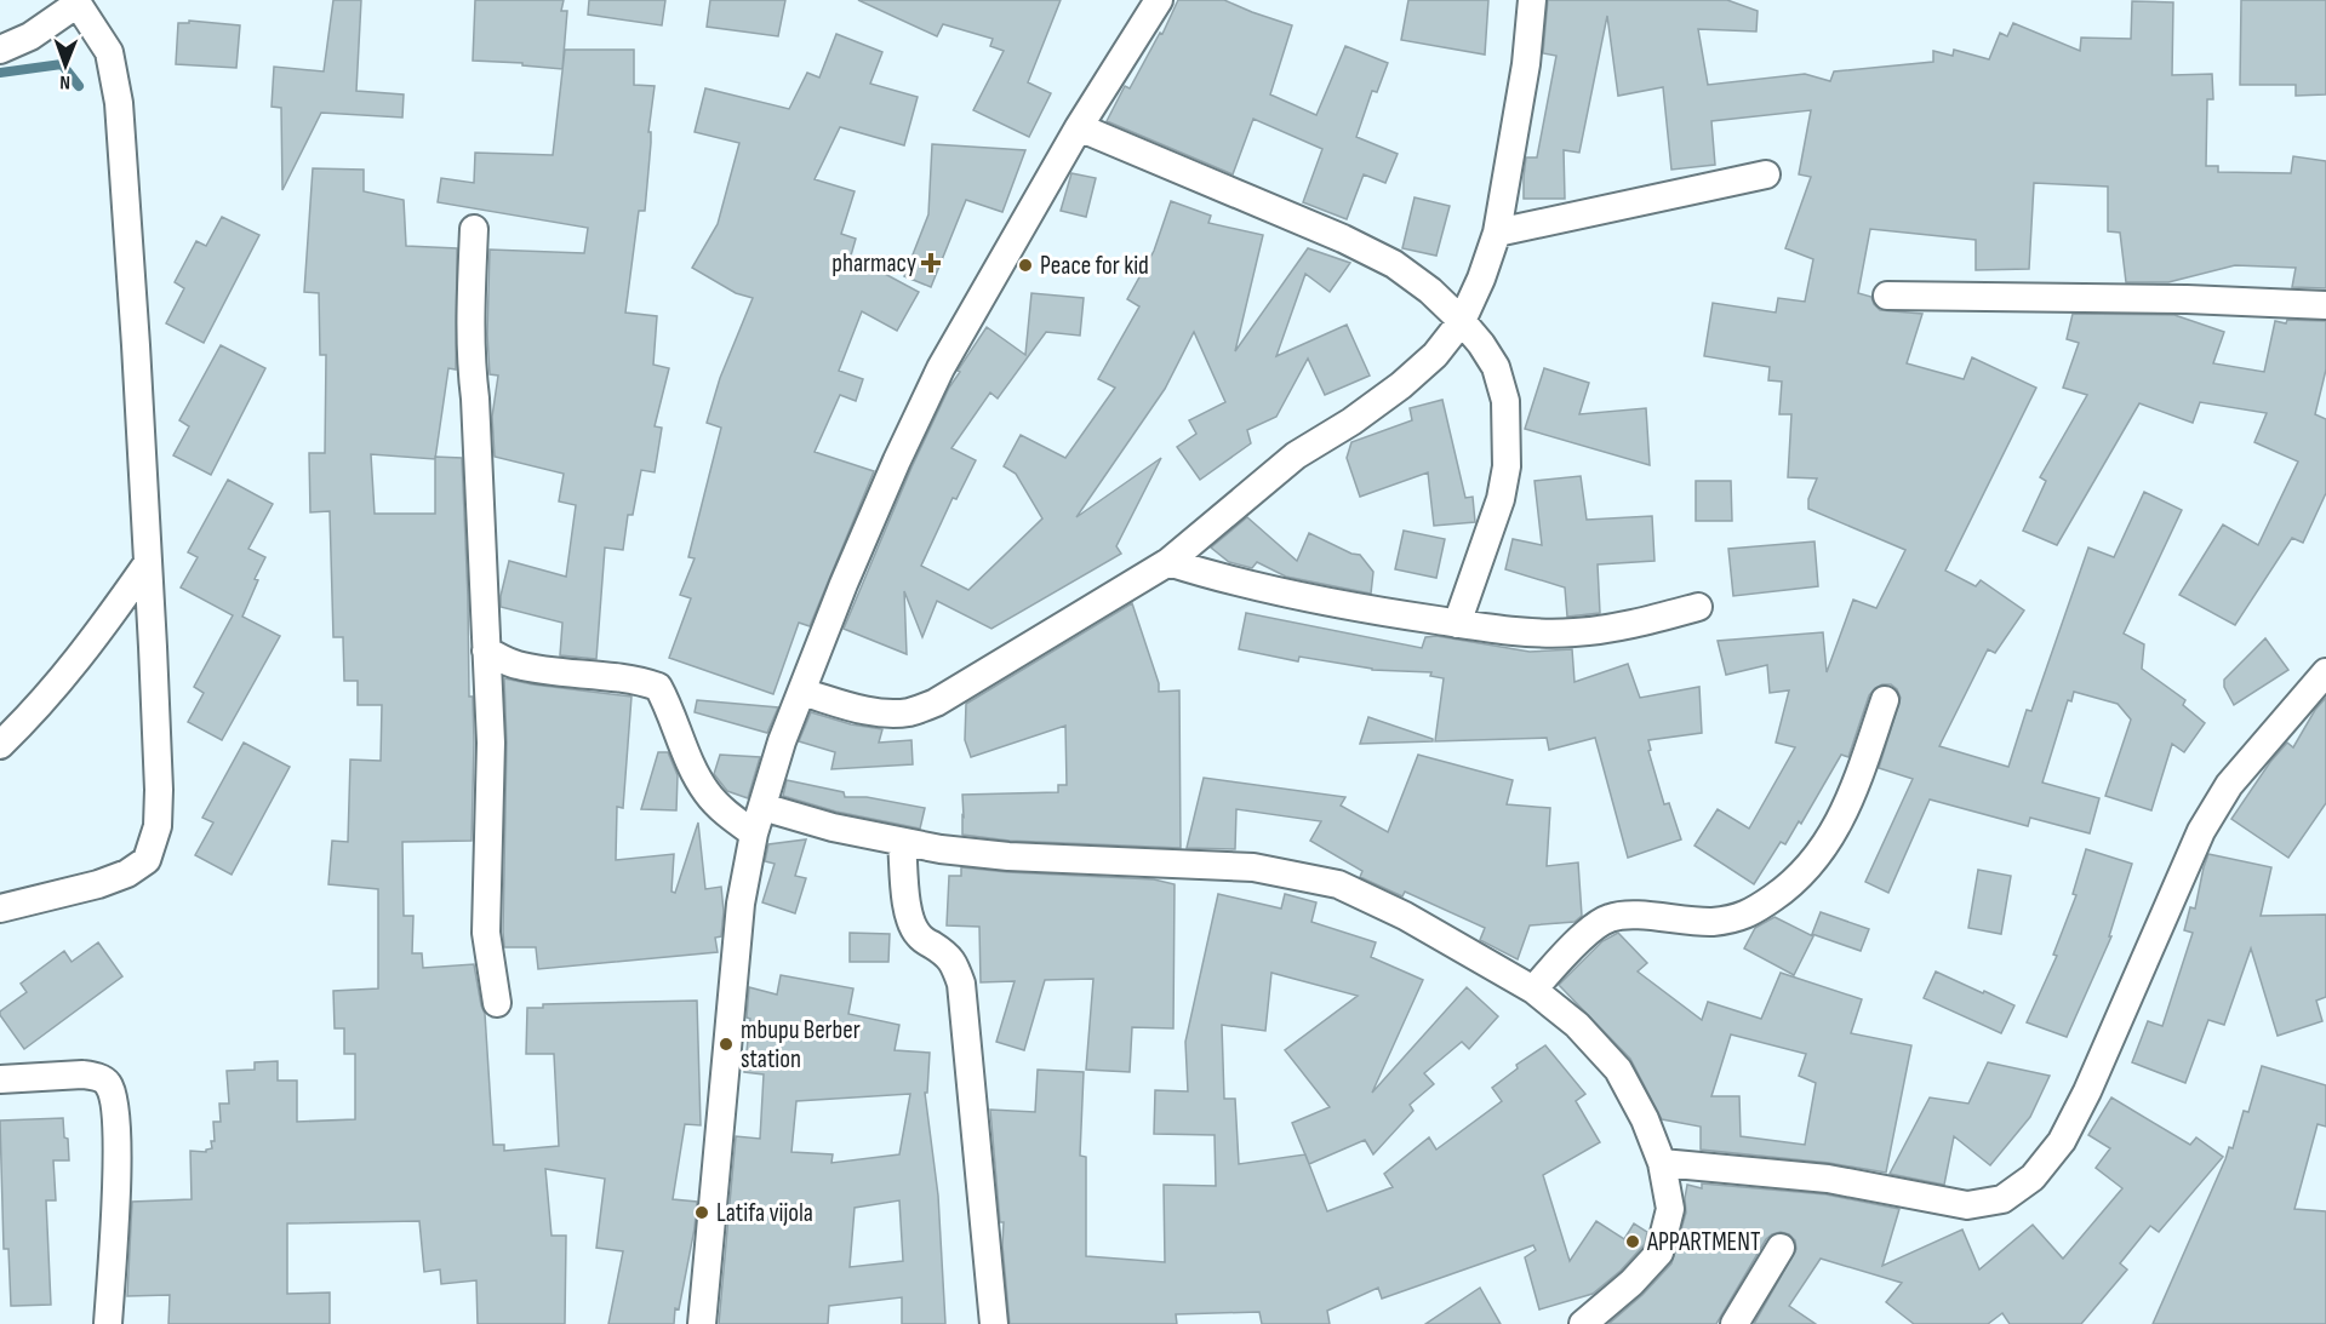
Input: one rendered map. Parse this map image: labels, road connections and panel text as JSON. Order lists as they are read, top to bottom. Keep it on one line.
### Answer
{"places":{"health":["pharmacy"],"other":["Peace for kid","mbupu Berber station","Latifa vijola","APPARTMENT"]},"north":"bottom"}
